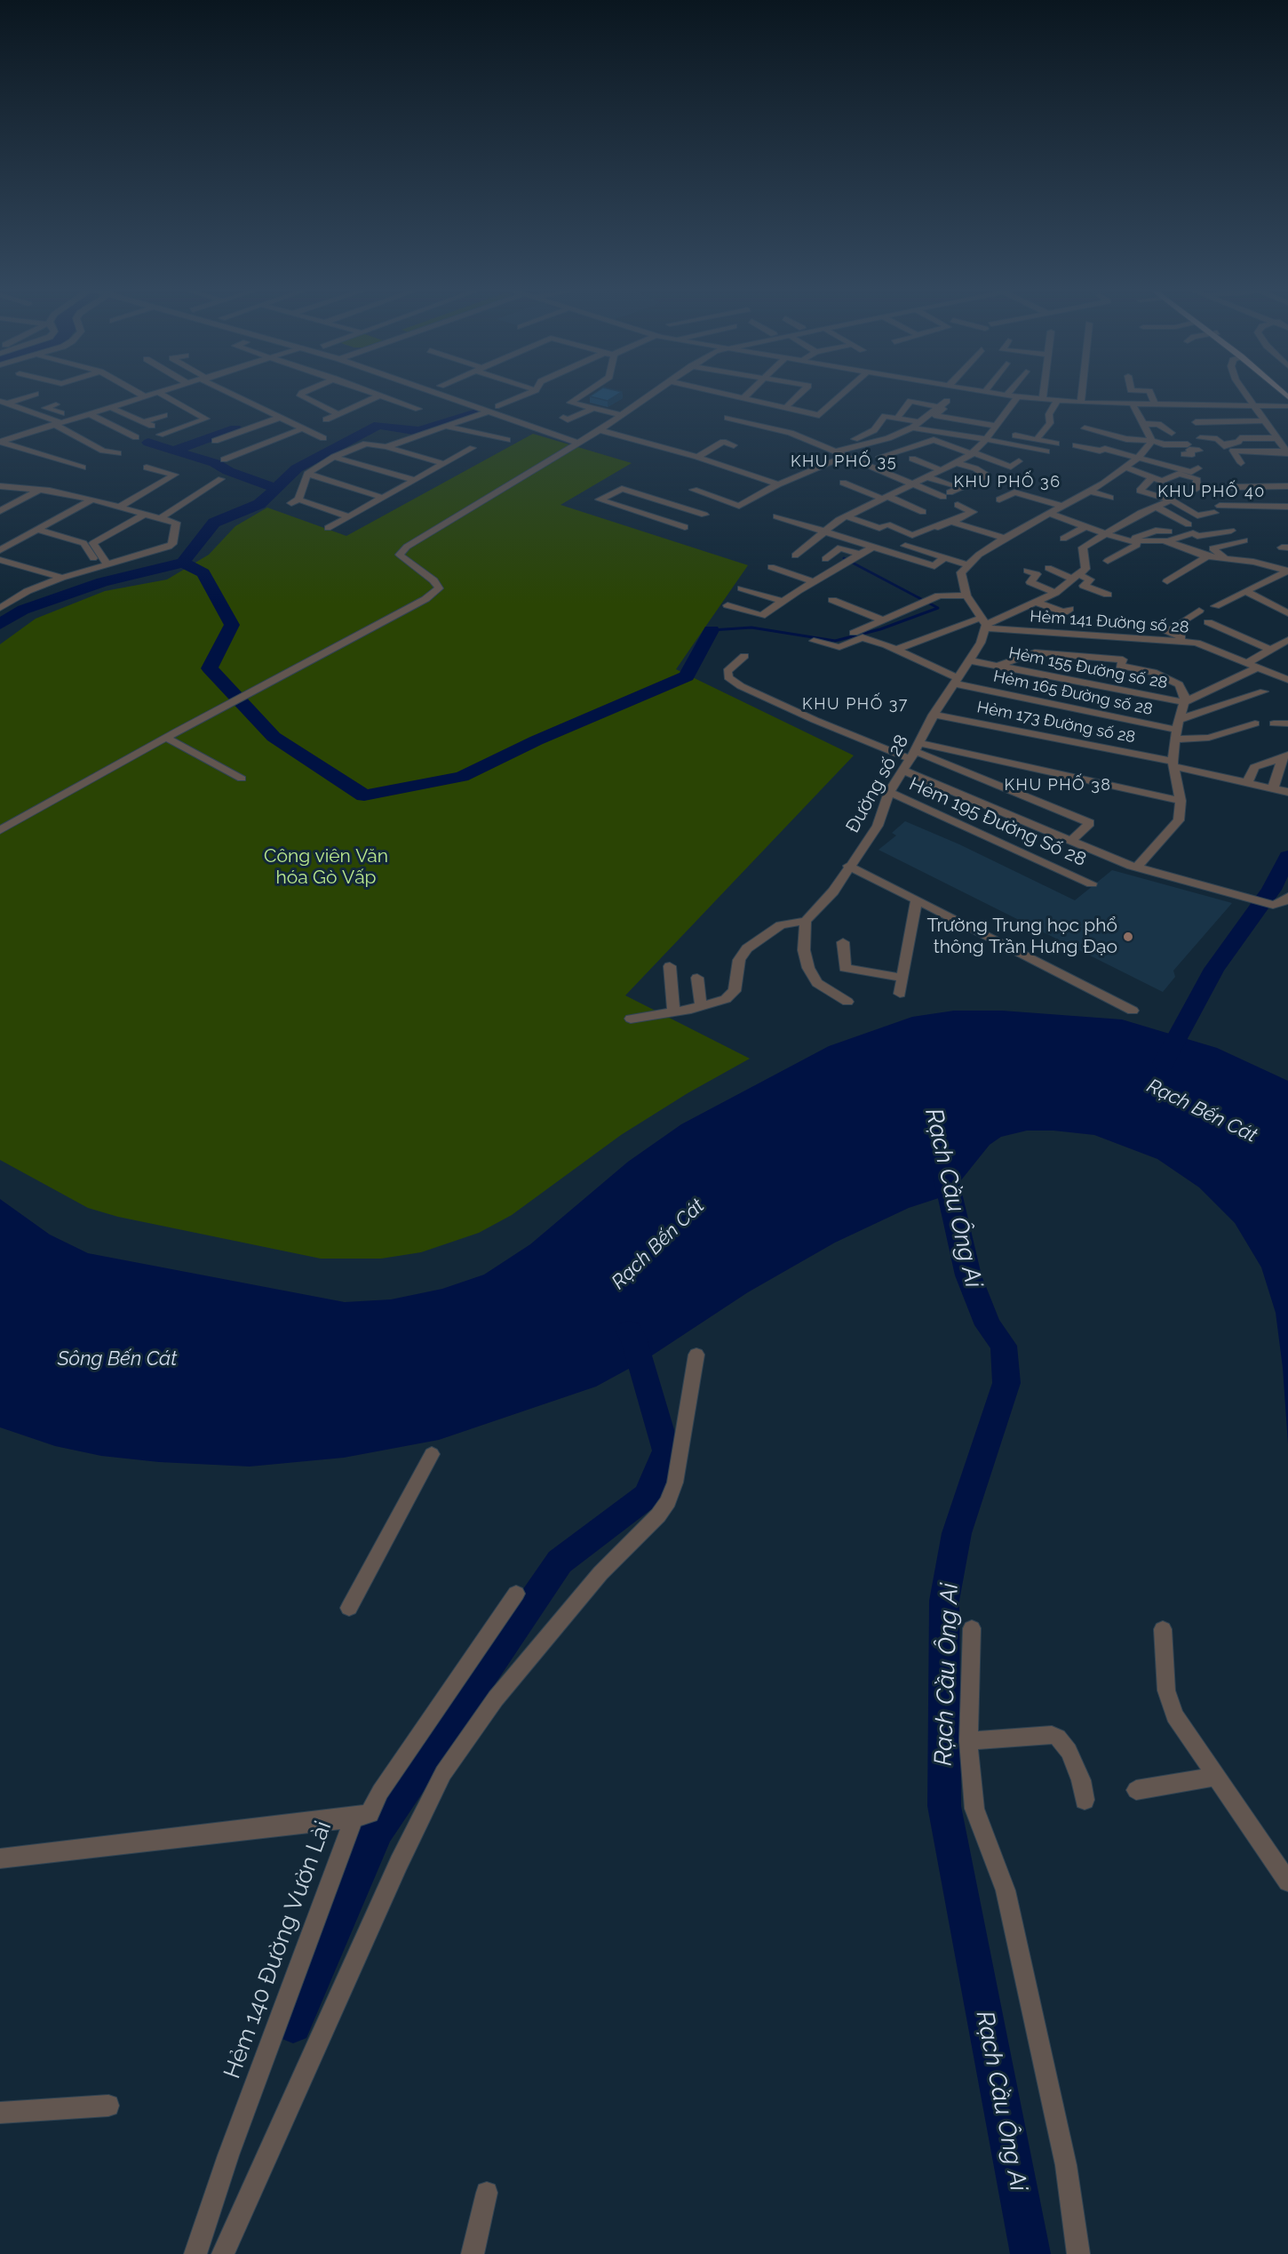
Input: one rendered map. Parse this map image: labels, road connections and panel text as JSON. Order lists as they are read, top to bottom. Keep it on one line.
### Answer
{"streets":{"street":["Hẻm 141 Đường số 28","Hẻm 155 Đường số 28","Hẻm 165 Đường số 28","Hẻm 173 Đường số 28","Đường số 28","Hẻm 195 Đường Số 28","Hẻm 140 Đường Vườn Lài"]},"crossings":[["Hẻm 141 Đường số 28","Đường số 28"],["Hẻm 155 Đường số 28","Hẻm 165 Đường số 28"],["Hẻm 155 Đường số 28","Hẻm 173 Đường số 28"],["Hẻm 155 Đường số 28","Đường số 28"],["Hẻm 165 Đường số 28","Đường số 28"],["Hẻm 173 Đường số 28","Đường số 28"],["Đường số 28","Hẻm 195 Đường Số 28"]],"districts":["KHU PHỐ 35","KHU PHỐ 36","KHU PHỐ 40","KHU PHỐ 37","KHU PHỐ 38"],"water":["Rạch Bến Cát","Rạch Cầu Ông Ai","Sông Bến Cát"],"parks":["Công viên Văn hóa Gò Vấp"],"places":["Trường Trung học phổ thông Trần Hưng Đạo"]}
